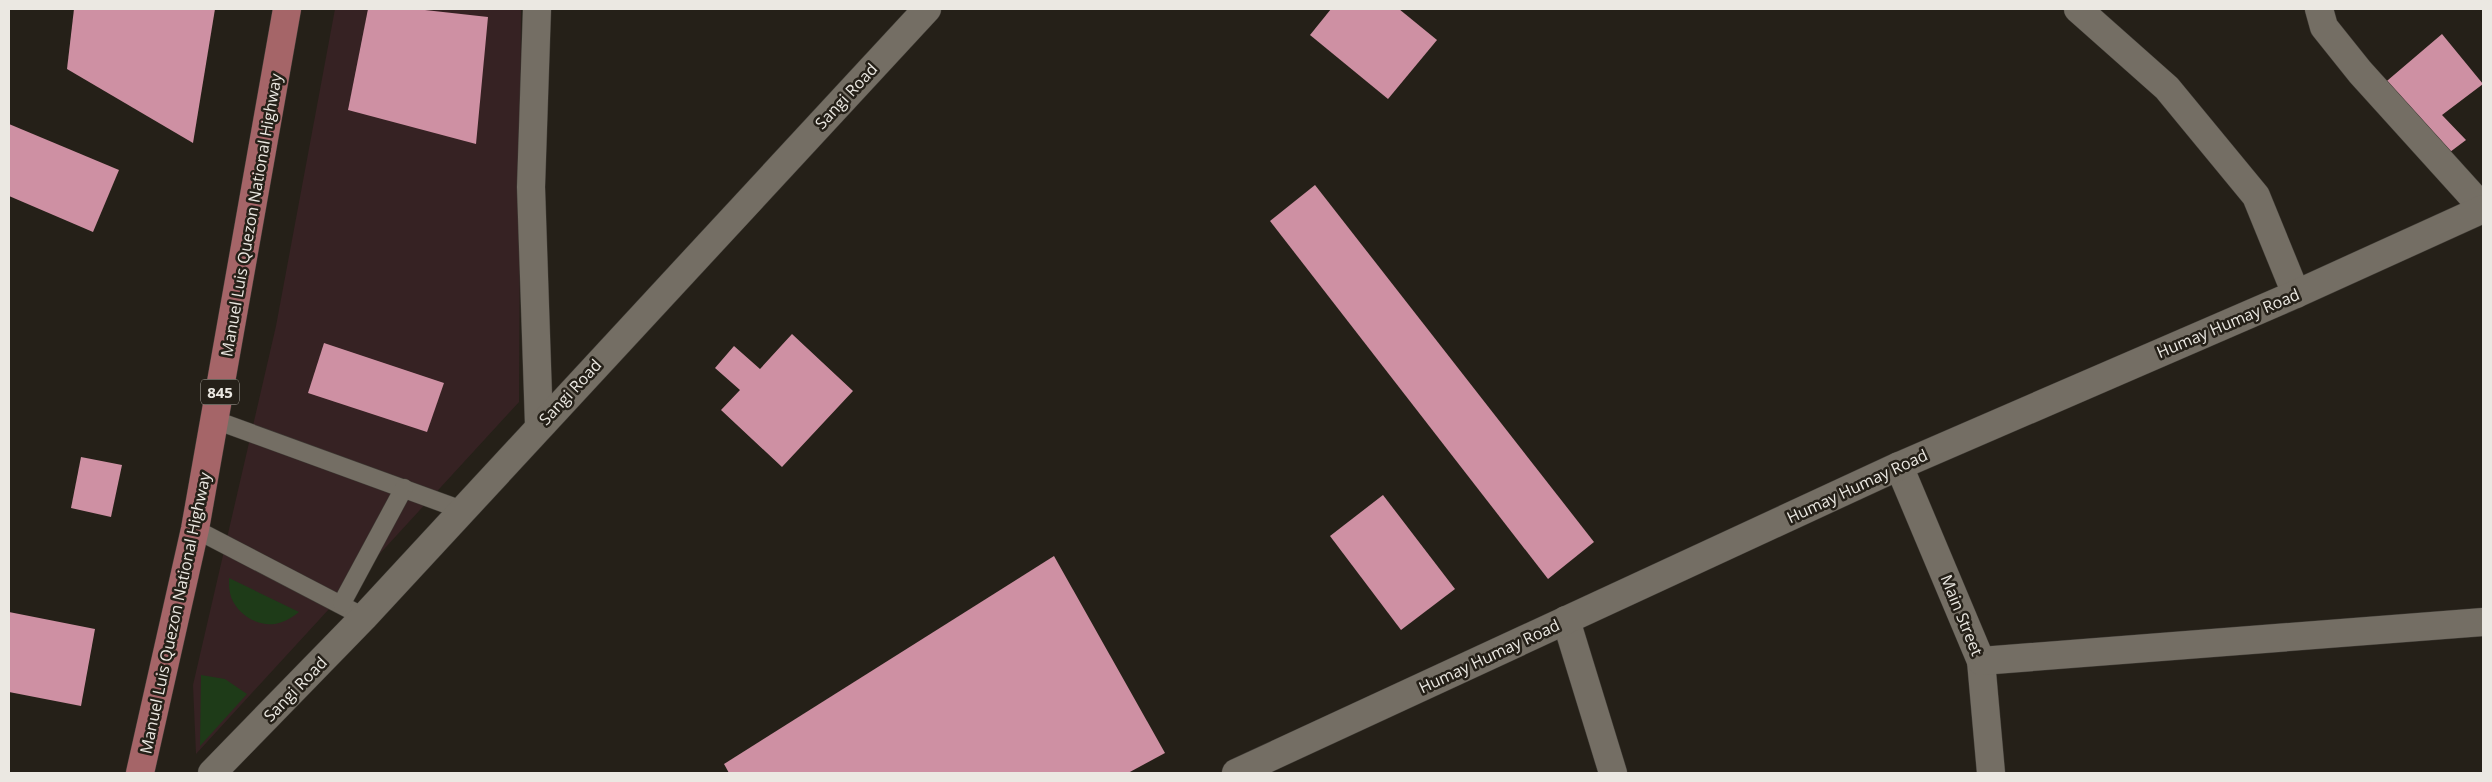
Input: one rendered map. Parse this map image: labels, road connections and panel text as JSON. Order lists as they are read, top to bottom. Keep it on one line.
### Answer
{"streets":{"main road":["Manuel Luis Quezon National Highway","845"],"street":["Sangi Road","Humay Humay Road","Main Street"]},"crossings":[["Humay Humay Road","Main Street"]]}
